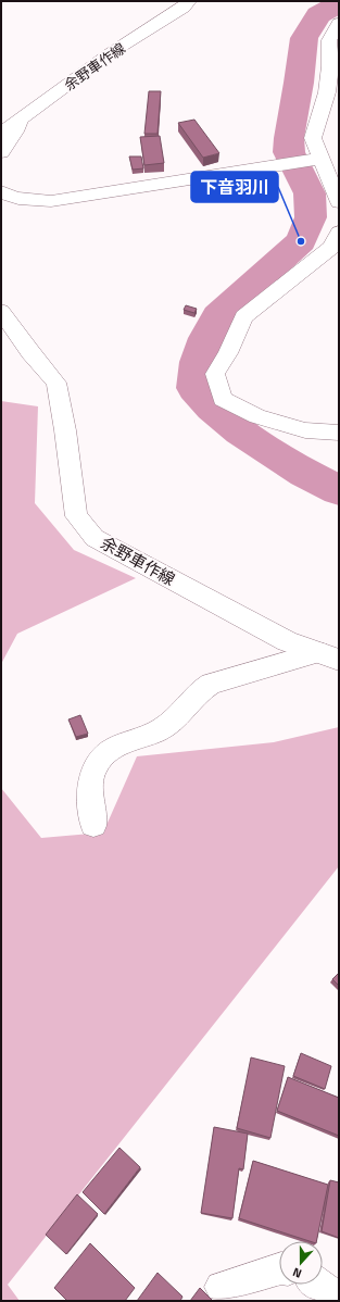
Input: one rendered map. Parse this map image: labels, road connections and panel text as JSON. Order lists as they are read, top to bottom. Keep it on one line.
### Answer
{"streets":{"street":["余野車作線"]},"places":["下音羽川"],"north":"bottom"}
